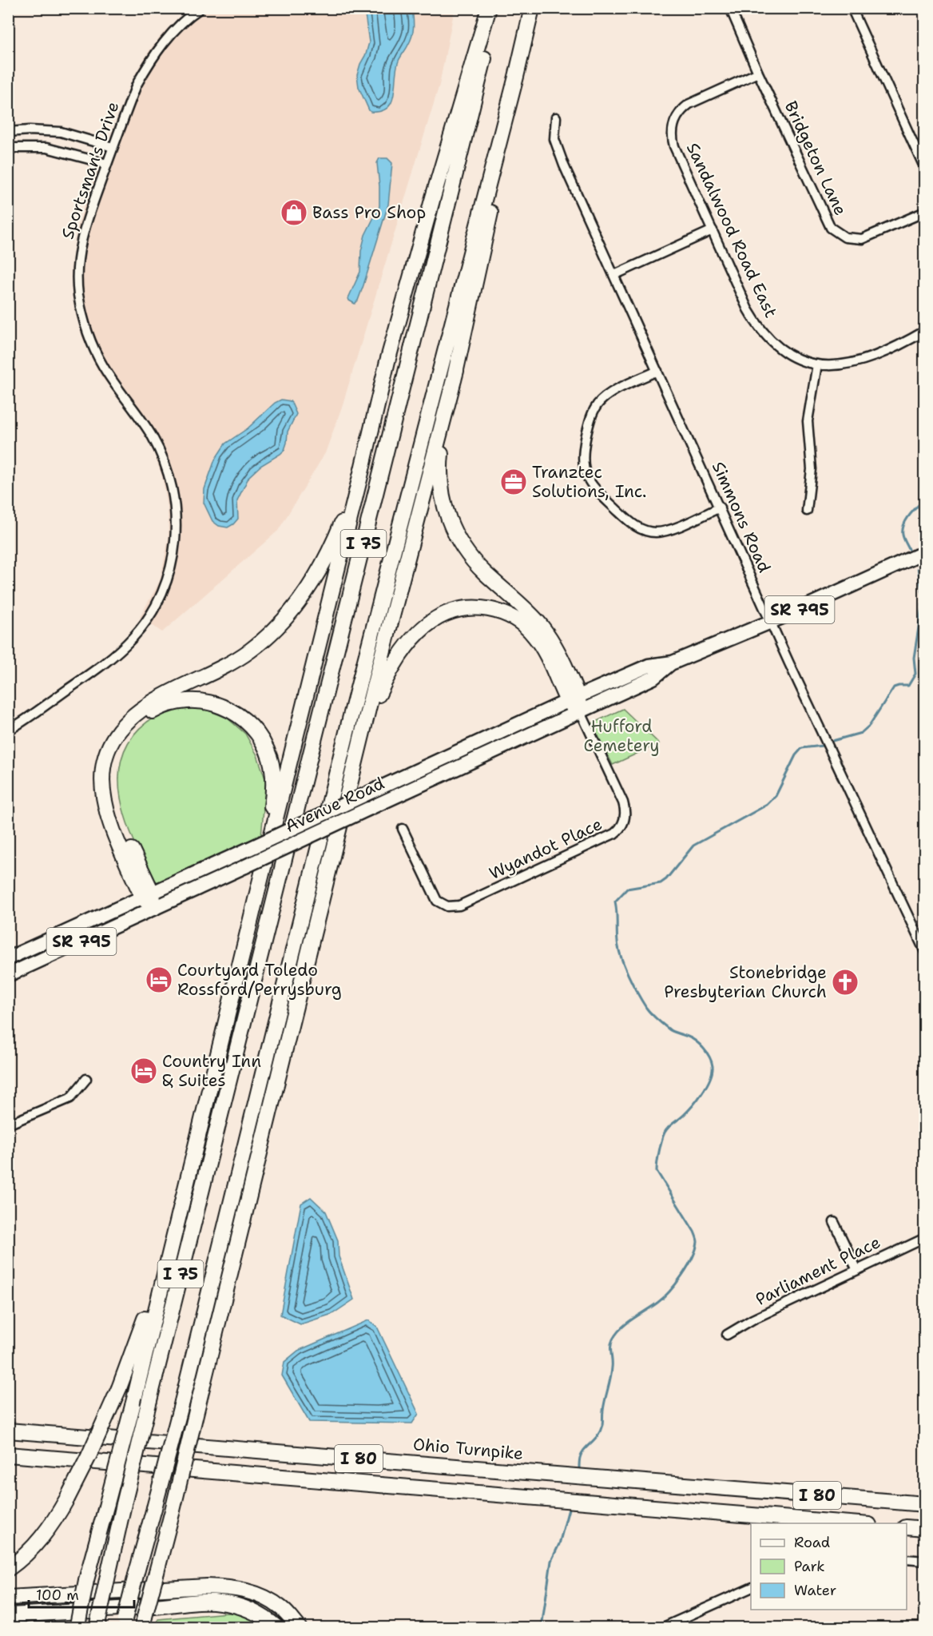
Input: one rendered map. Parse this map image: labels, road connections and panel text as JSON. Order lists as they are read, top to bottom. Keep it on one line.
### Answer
{"streets":{"highway":["I 75","Ohio Turnpike","I 80"],"main road":["SR 795","Avenue Road"],"street":["Bridgeton Lane","Sportsman's Drive","Sandalwood Road East","Simmons Road","Wyandot Place","Parliament Place"]},"crossings":[["Bridgeton Lane","Sandalwood Road East"],["Simmons Road","Avenue Road"],["Avenue Road","Wyandot Place"]],"parks":["Hufford Cemetery"],"places":{"shop":["Bass Pro Shop"],"office":["Tranztec Solutions, Inc."],"hotel":["Courtyard Toledo Rossford/Perrysburg","Country Inn & Suites"],"church":["Stonebridge Presbyterian Church"]},"legend":["Road","Park","Water"],"scale_bar":"100 m"}
